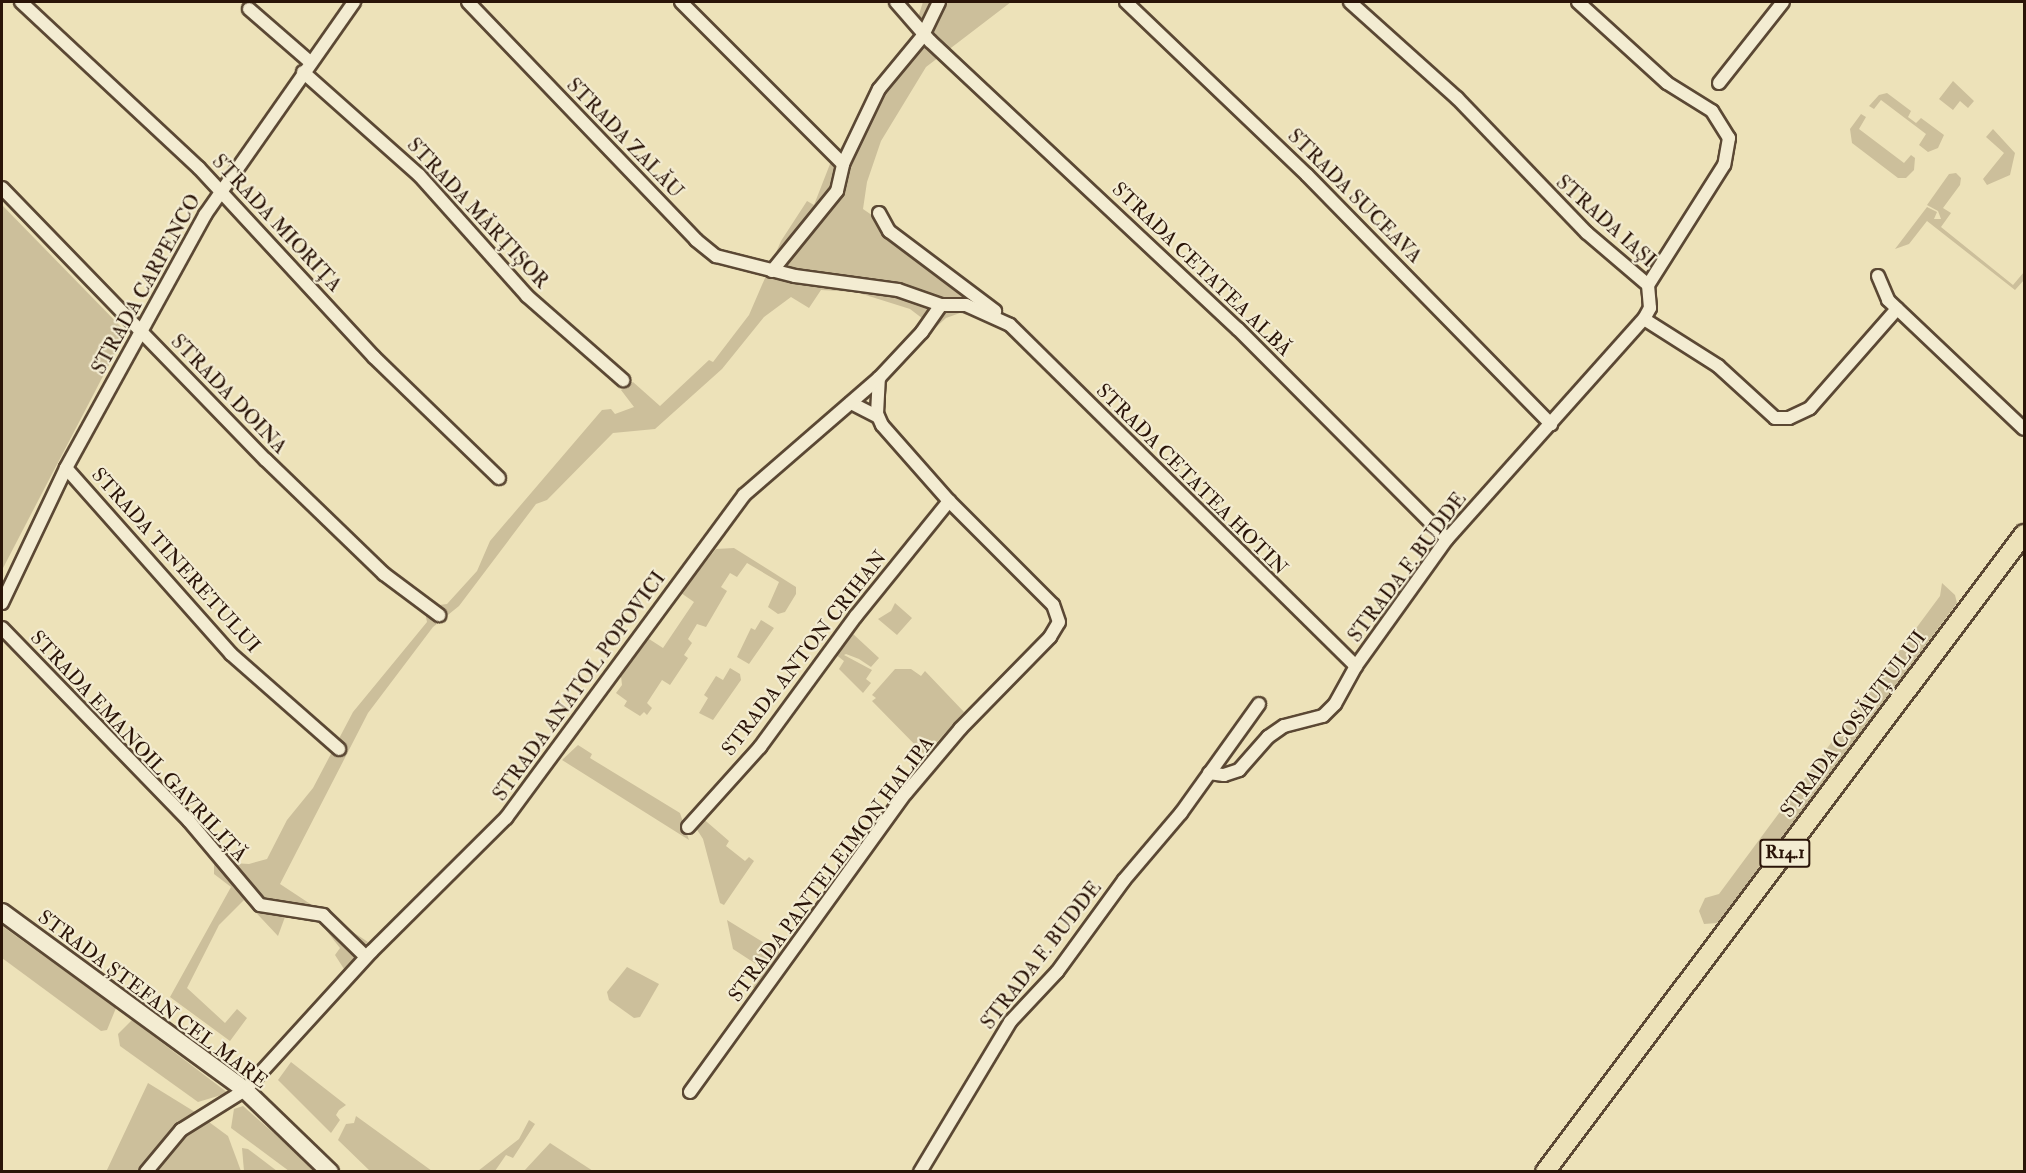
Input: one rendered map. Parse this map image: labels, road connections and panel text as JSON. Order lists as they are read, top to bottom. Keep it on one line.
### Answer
{"streets":{"main road":["STRADA COSĂUȚULUI","R14.1","STRADA ȘTEFAN CEL MARE"],"street":["STRADA ZALĂU","STRADA SUCEAVA","STRADA MĂRȚIȘOR","STRADA IAȘI","STRADA MIORIȚA","STRADA CETATEA ALBĂ","STRADA CARPENCO","STRADA DOINA","STRADA CETATEA HOTIN","STRADA TINERETULUI","STRADA F. BUDDE","STRADA ANTON CRIHAN","STRADA ANATOL POPOVICI","STRADA EMANOIL GAVRILIȚĂ","STRADA PANTELEIMON HALIPA"]},"crossings":[["STRADA ZALĂU","STRADA CETATEA HOTIN"],["STRADA SUCEAVA","STRADA F. BUDDE"],["STRADA MĂRȚIȘOR","STRADA CARPENCO"],["STRADA IAȘI","STRADA F. BUDDE"],["STRADA MIORIȚA","STRADA CARPENCO"],["STRADA CETATEA ALBĂ","STRADA F. BUDDE"],["STRADA CARPENCO","STRADA DOINA"],["STRADA CARPENCO","STRADA TINERETULUI"],["STRADA CETATEA HOTIN","STRADA F. BUDDE"],["STRADA CETATEA HOTIN","STRADA ANATOL POPOVICI"],["STRADA ANTON CRIHAN","STRADA PANTELEIMON HALIPA"],["STRADA ANATOL POPOVICI","STRADA EMANOIL GAVRILIȚĂ"],["STRADA ANATOL POPOVICI","STRADA ȘTEFAN CEL MARE"]]}
